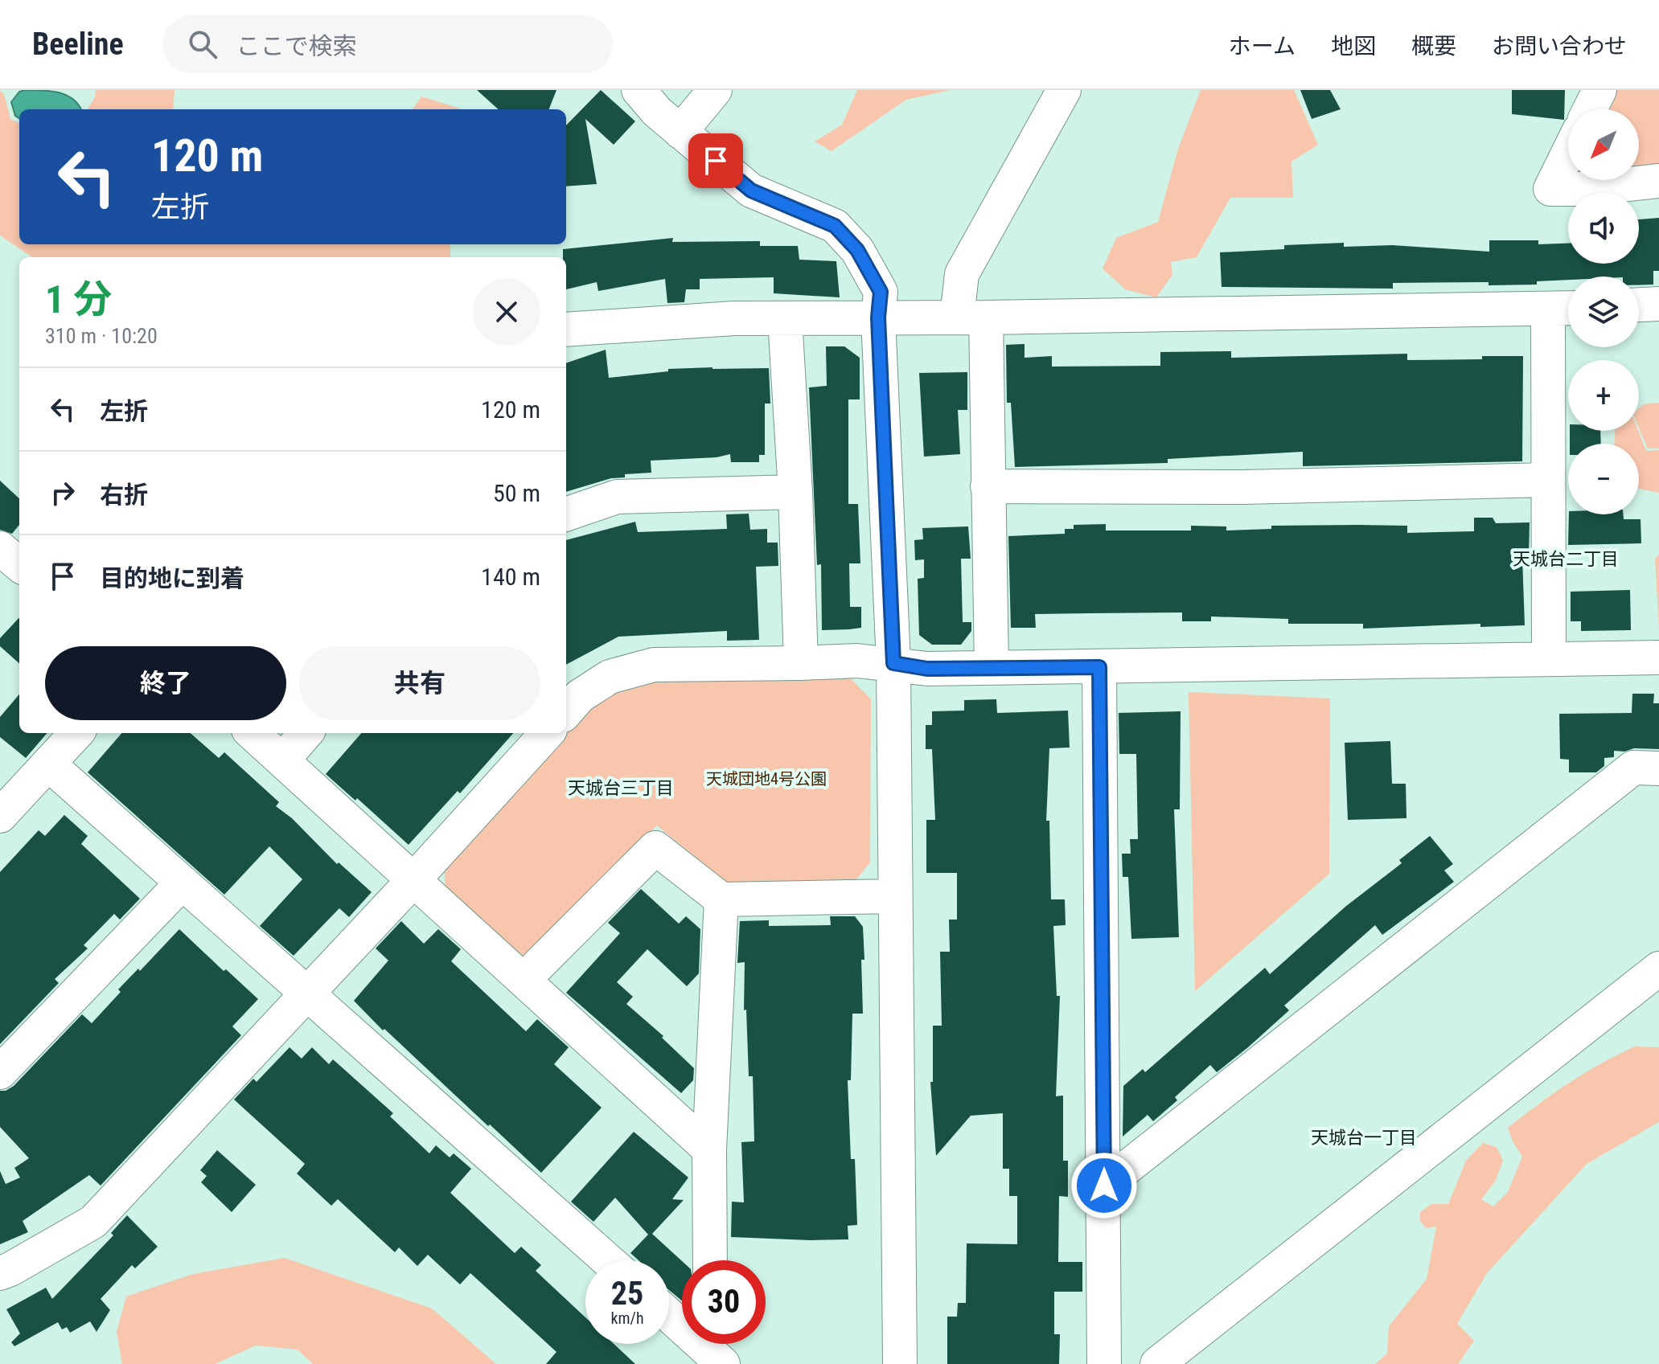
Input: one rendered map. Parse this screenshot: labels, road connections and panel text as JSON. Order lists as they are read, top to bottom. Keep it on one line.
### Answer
{"districts":["天城台二丁目","天城台三丁目","天城台一丁目"],"parks":["天城団地4号公園"],"north":"bottom left","page":{"header":"Beeline","search":"ここで検索","nav":["ホーム","地図","概要","お問い合わせ"],"map_buttons":["+","−"],"turn":["120 m","左折"],"heading":["1 分","310 m · 10:20"],"list":[{"name":"左折","value":"120 m"},{"name":"右折","value":"50 m"},{"name":"目的地に到着","value":"140 m"}],"buttons":["終了","共有"],"speed":"25 km/h","limit":"30"}}
